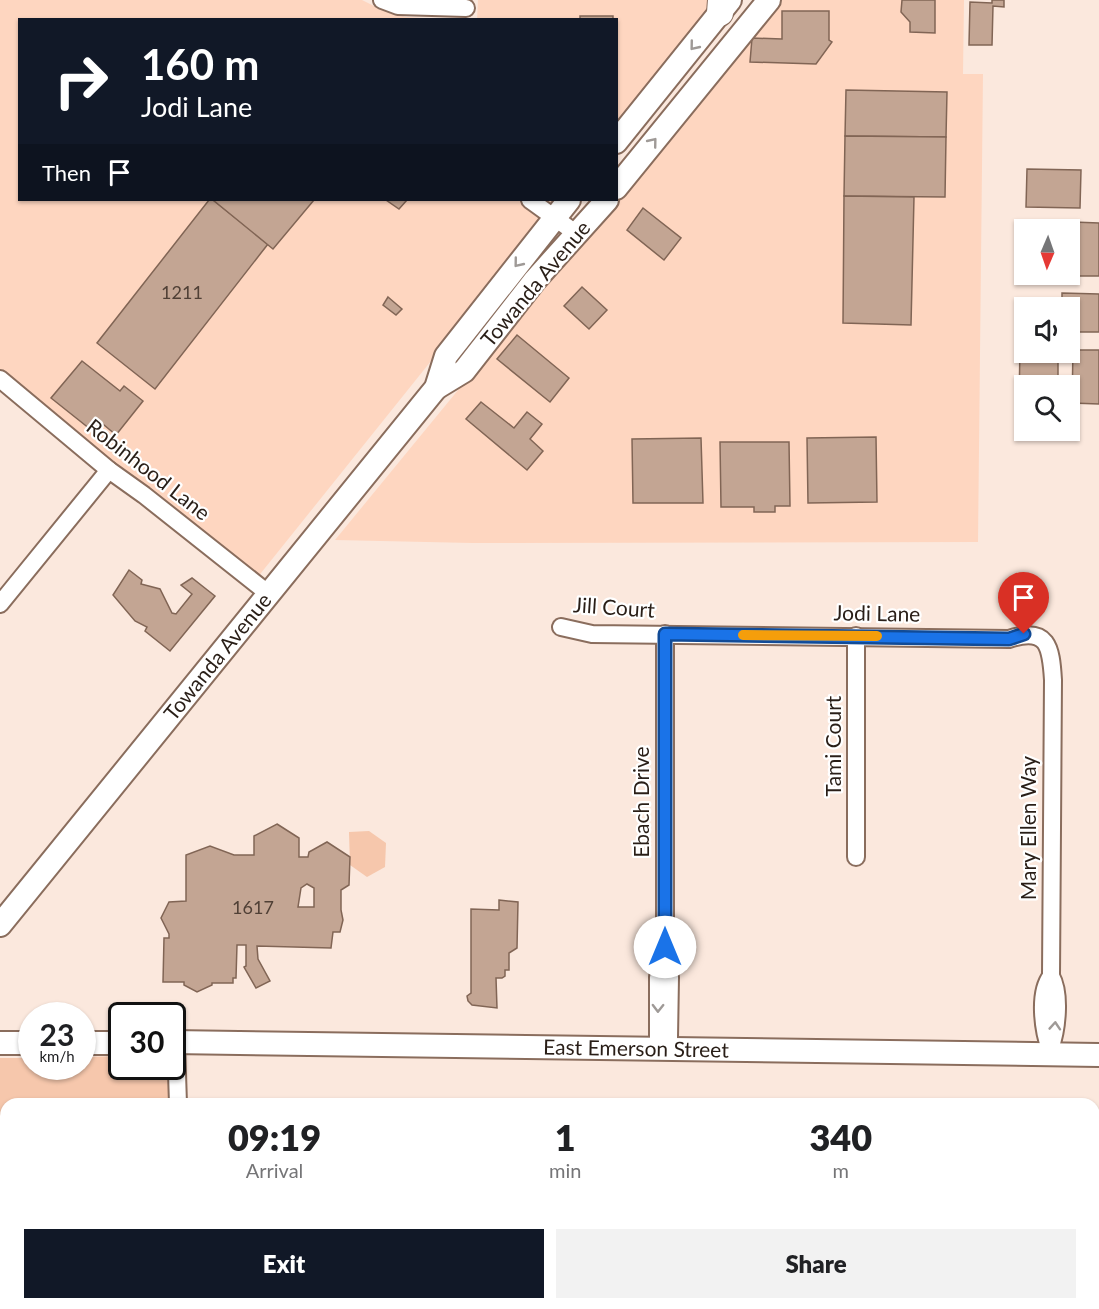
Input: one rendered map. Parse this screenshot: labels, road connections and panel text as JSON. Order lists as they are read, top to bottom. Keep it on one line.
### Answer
{"streets":{"main road":["Towanda Avenue","East Emerson Street"],"street":["Robinhood Lane","Jill Court","Jodi Lane","Tami Court","Ebach Drive","Mary Ellen Way"]},"crossings":[["Towanda Avenue","Robinhood Lane"],["Jill Court","Jodi Lane"],["Jill Court","Ebach Drive"],["Jodi Lane","Tami Court"],["Jodi Lane","Ebach Drive"],["Jodi Lane","Mary Ellen Way"],["Ebach Drive","East Emerson Street"],["Mary Ellen Way","East Emerson Street"]],"house_numbers":["1211","1617"],"north":"bottom","page":{"turn":["160 m","Jodi Lane"],"then":"Then","speed":"23 km/h","limit":"30","eta":["09:19","Arrival","1","min","340","m"],"buttons":["Exit","Share"]}}
